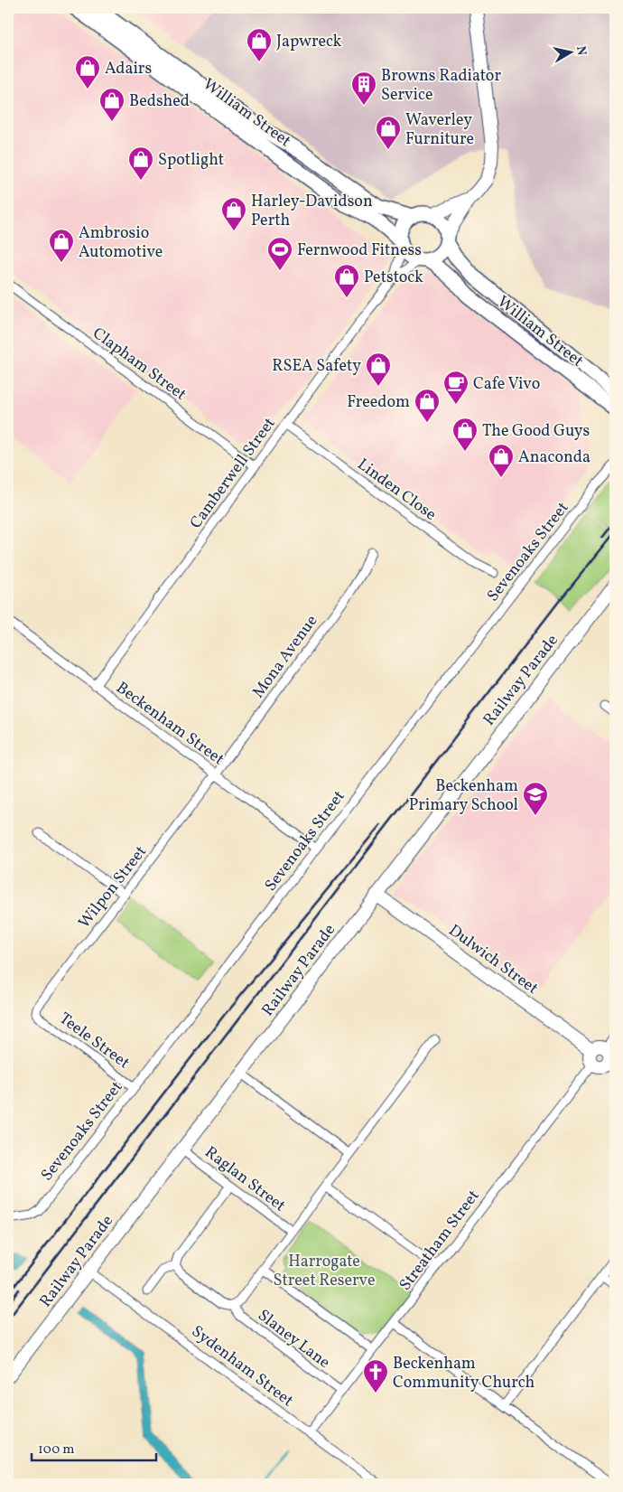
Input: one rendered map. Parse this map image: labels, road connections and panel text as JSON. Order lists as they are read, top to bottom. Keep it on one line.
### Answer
{"streets":{"main road":["William Street"],"street":["Clapham Street","Camberwell Street","Linden Close","Sevenoaks Street","Mona Avenue","Railway Parade","Beckenham Street","Wilpon Street","Dulwich Street","Teele Street","Raglan Street","Streatham Street","Slaney Lane","Sydenham Street"]},"crossings":[["William Street","Camberwell Street"],["Clapham Street","Camberwell Street"],["Camberwell Street","Linden Close"],["Camberwell Street","Beckenham Street"],["Sevenoaks Street","Beckenham Street"],["Sevenoaks Street","Teele Street"],["Mona Avenue","Beckenham Street"],["Mona Avenue","Wilpon Street"],["Railway Parade","Dulwich Street"],["Railway Parade","Raglan Street"],["Railway Parade","Sydenham Street"],["Beckenham Street","Wilpon Street"],["Wilpon Street","Teele Street"],["Dulwich Street","Streatham Street"],["Streatham Street","Slaney Lane"],["Streatham Street","Sydenham Street"]],"parks":["Harrogate Street Reserve"],"places":{"shop":["Japwreck","Adairs","Bedshed","Waverley Furniture","Spotlight","Harley-Davidson Perth","Ambrosio Automotive","Petstock","RSEA Safety","Freedom","The Good Guys","Anaconda"],"building":["Browns Radiator Service"],"sports":["Fernwood Fitness"],"cafe":["Cafe Vivo"],"school or university":["Beckenham Primary School"],"church":["Beckenham Community Church"]},"scale_bar":"100 m","north":"right"}
